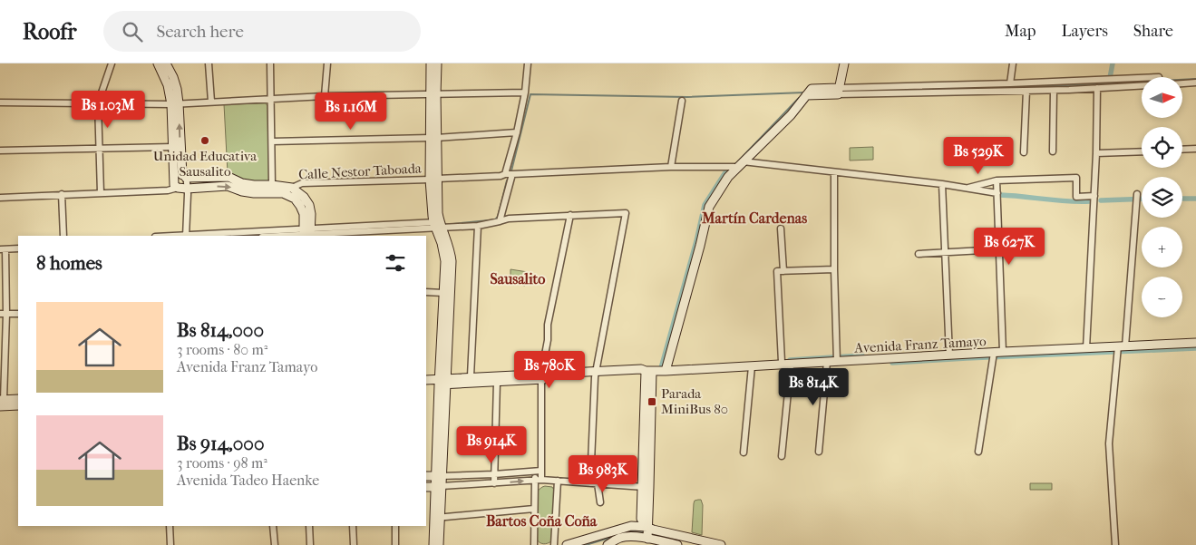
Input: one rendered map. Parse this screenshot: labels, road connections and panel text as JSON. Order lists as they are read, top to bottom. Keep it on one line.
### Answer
{"streets":{"main road":["Avenida Franz Tamayo"],"street":["Calle Nestor Taboada"]},"districts":["Martín Cardenas","Sausalito","Bartos Coña Coña"],"places":{"other":["Unidad Educativa Sausalito"],"transit":["Parada MiniBus 80"]},"north":"right","page":{"header":"Roofr","search":"Search here","nav":["Map","Layers","Share"],"map_buttons":["+","−"],"price":["Bs 1.03M","Bs 1.16M","Bs 529K","Bs 627K","Bs 780K","Bs 814K","Bs 914K","Bs 983K"],"heading":"8 homes","list":[{"name":"Bs 814,000","note":"3 rooms · 80 m² · Avenida Franz Tamayo"},{"name":"Bs 914,000","note":"3 rooms · 98 m² · Avenida Tadeo Haenke"}]}}
